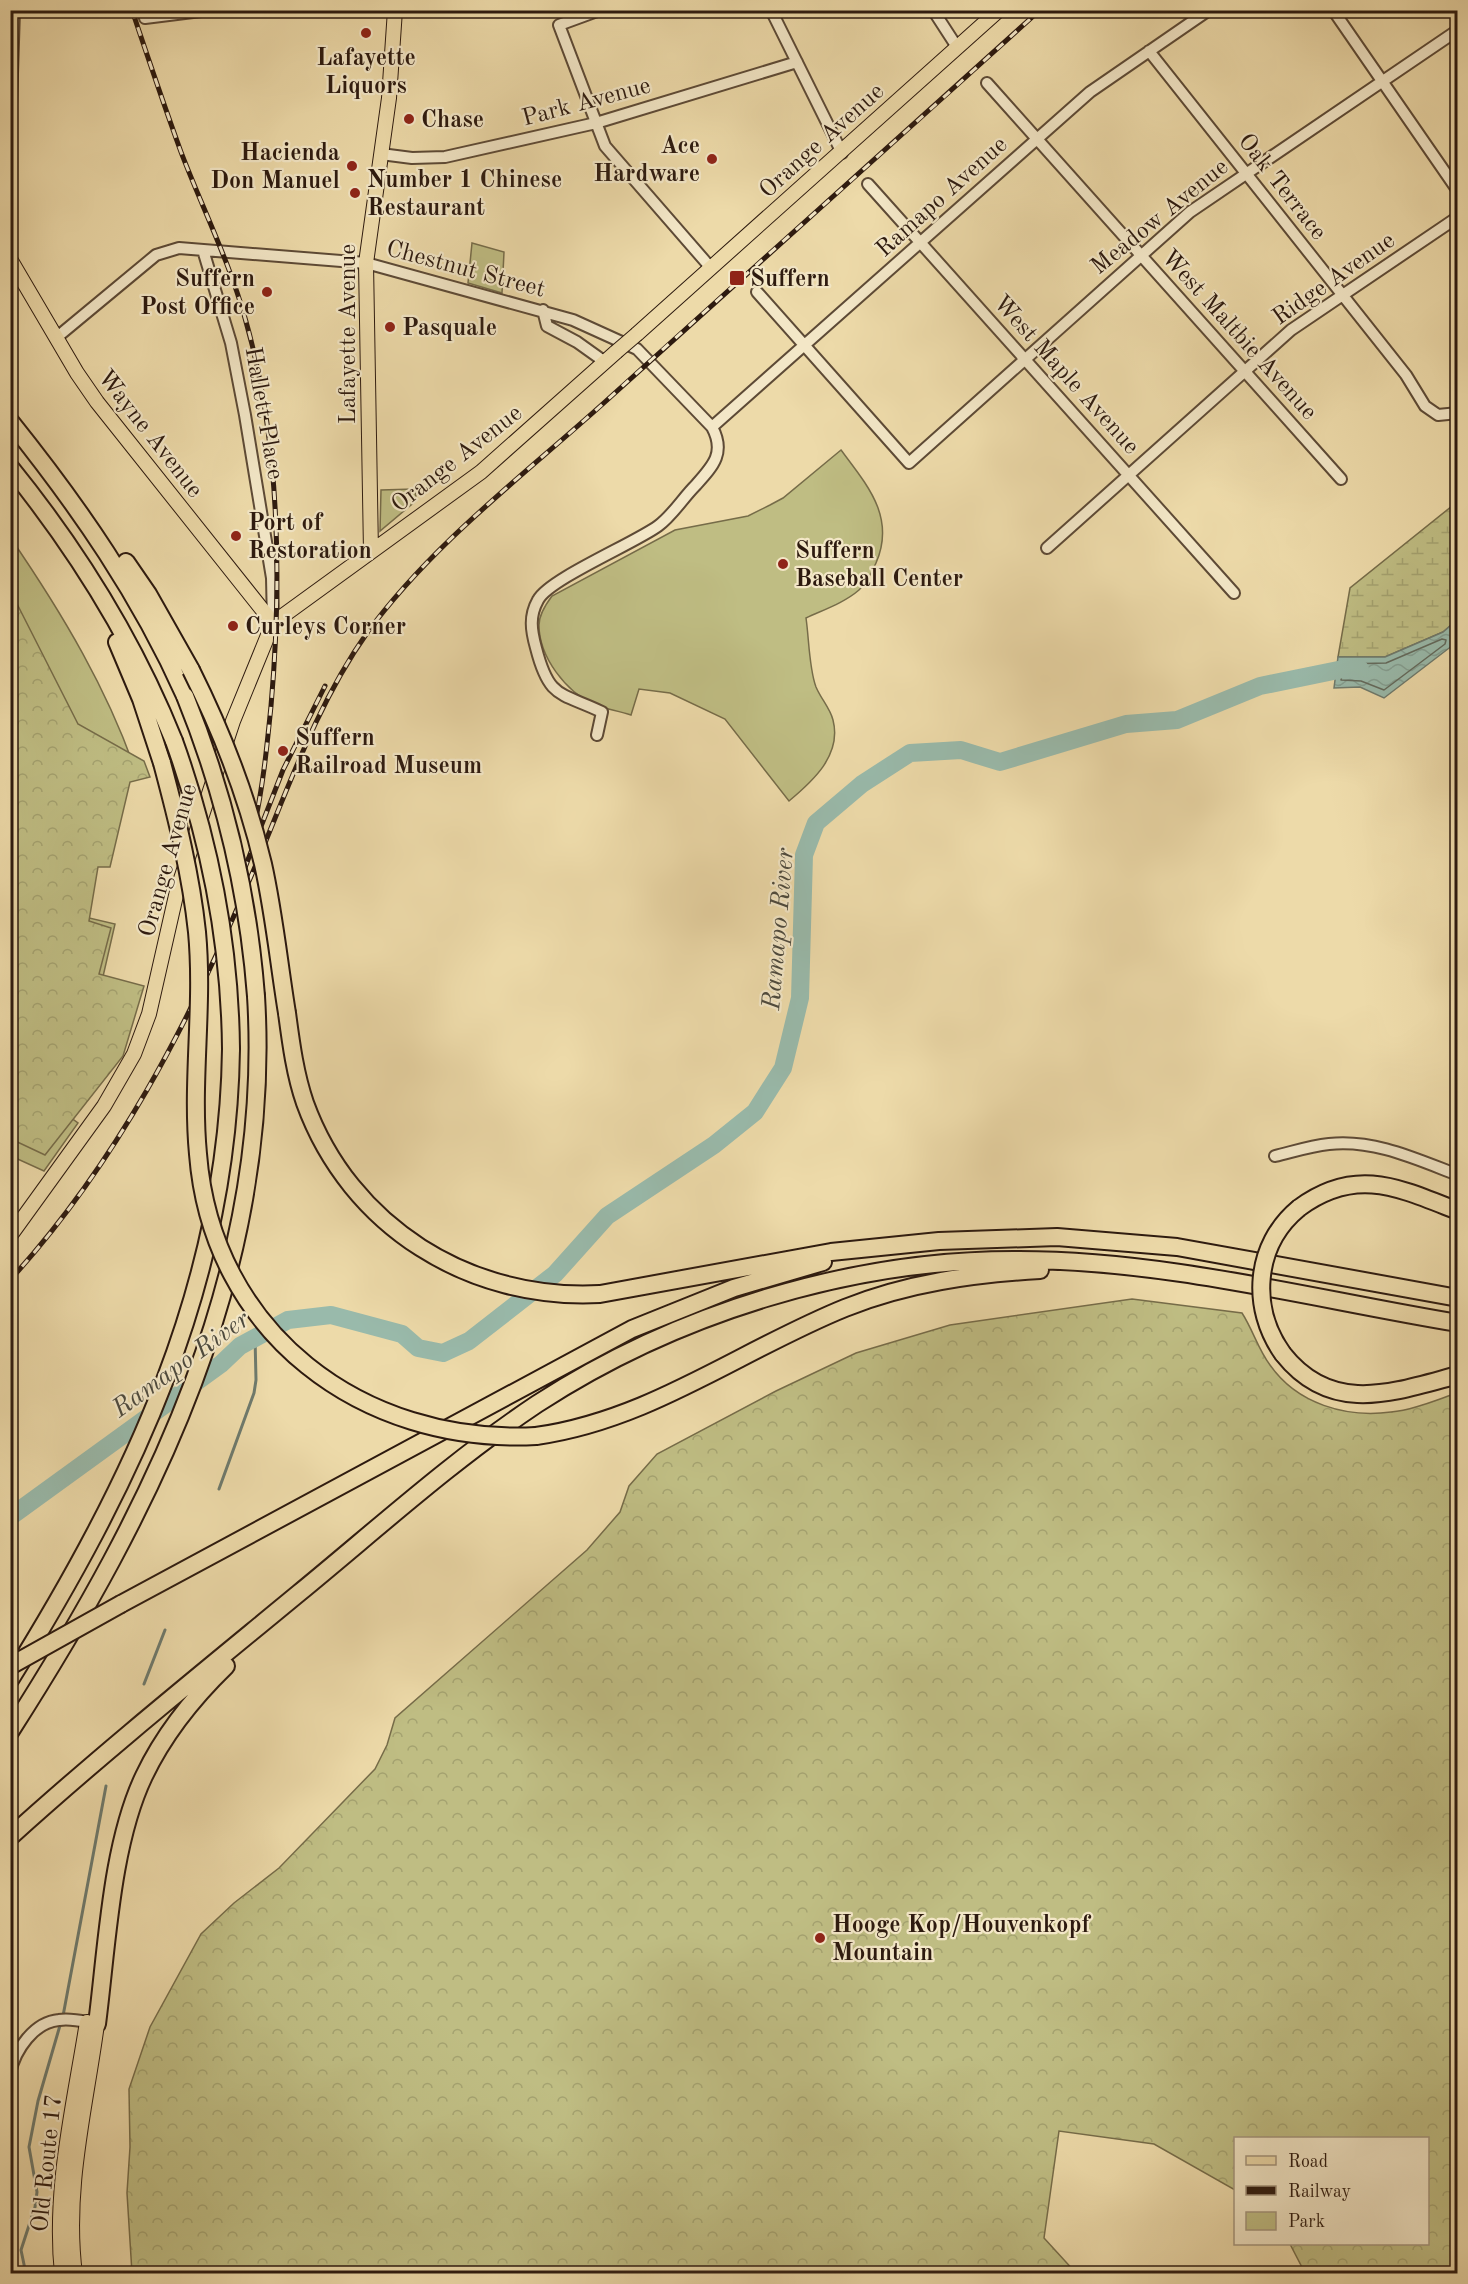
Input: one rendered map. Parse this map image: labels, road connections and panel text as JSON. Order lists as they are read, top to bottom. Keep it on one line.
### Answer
{"streets":{"main road":["Orange Avenue","Lafayette Avenue","Wayne Avenue","Old Route 17"],"street":["Park Avenue","Oak Terrace","Ramapo Avenue","Meadow Avenue","Chestnut Street","Ridge Avenue","West Maltbie Avenue","West Maple Avenue","Hallett Place"]},"crossings":[["Park Avenue","Lafayette Avenue"],["Orange Avenue","Lafayette Avenue"],["Orange Avenue","Hallett Place"],["Orange Avenue","Wayne Avenue"],["Oak Terrace","Ramapo Avenue"],["Oak Terrace","Meadow Avenue"],["Oak Terrace","Ridge Avenue"],["Ramapo Avenue","Meadow Avenue"],["Ramapo Avenue","Chestnut Street"],["Ramapo Avenue","West Maltbie Avenue"],["Ramapo Avenue","West Maple Avenue"],["Meadow Avenue","West Maltbie Avenue"],["Meadow Avenue","West Maple Avenue"],["Chestnut Street","Lafayette Avenue"],["Chestnut Street","Hallett Place"],["Chestnut Street","Wayne Avenue"],["Ridge Avenue","West Maltbie Avenue"],["Ridge Avenue","West Maple Avenue"],["Hallett Place","Wayne Avenue"]],"water":["Ramapo River"],"places":{"other":["Lafayette Liquors","Chase","Ace Hardware","Hacienda Don Manuel","Number 1 Chinese Restaurant","Suffern Post Office","Pasquale","Port of Restoration","Suffern Baseball Center","Curleys Corner","Suffern Railroad Museum","Hooge Kop/Houvenkopf Mountain"],"transit":["Suffern"]},"legend":["Road","Railway","Park"]}
